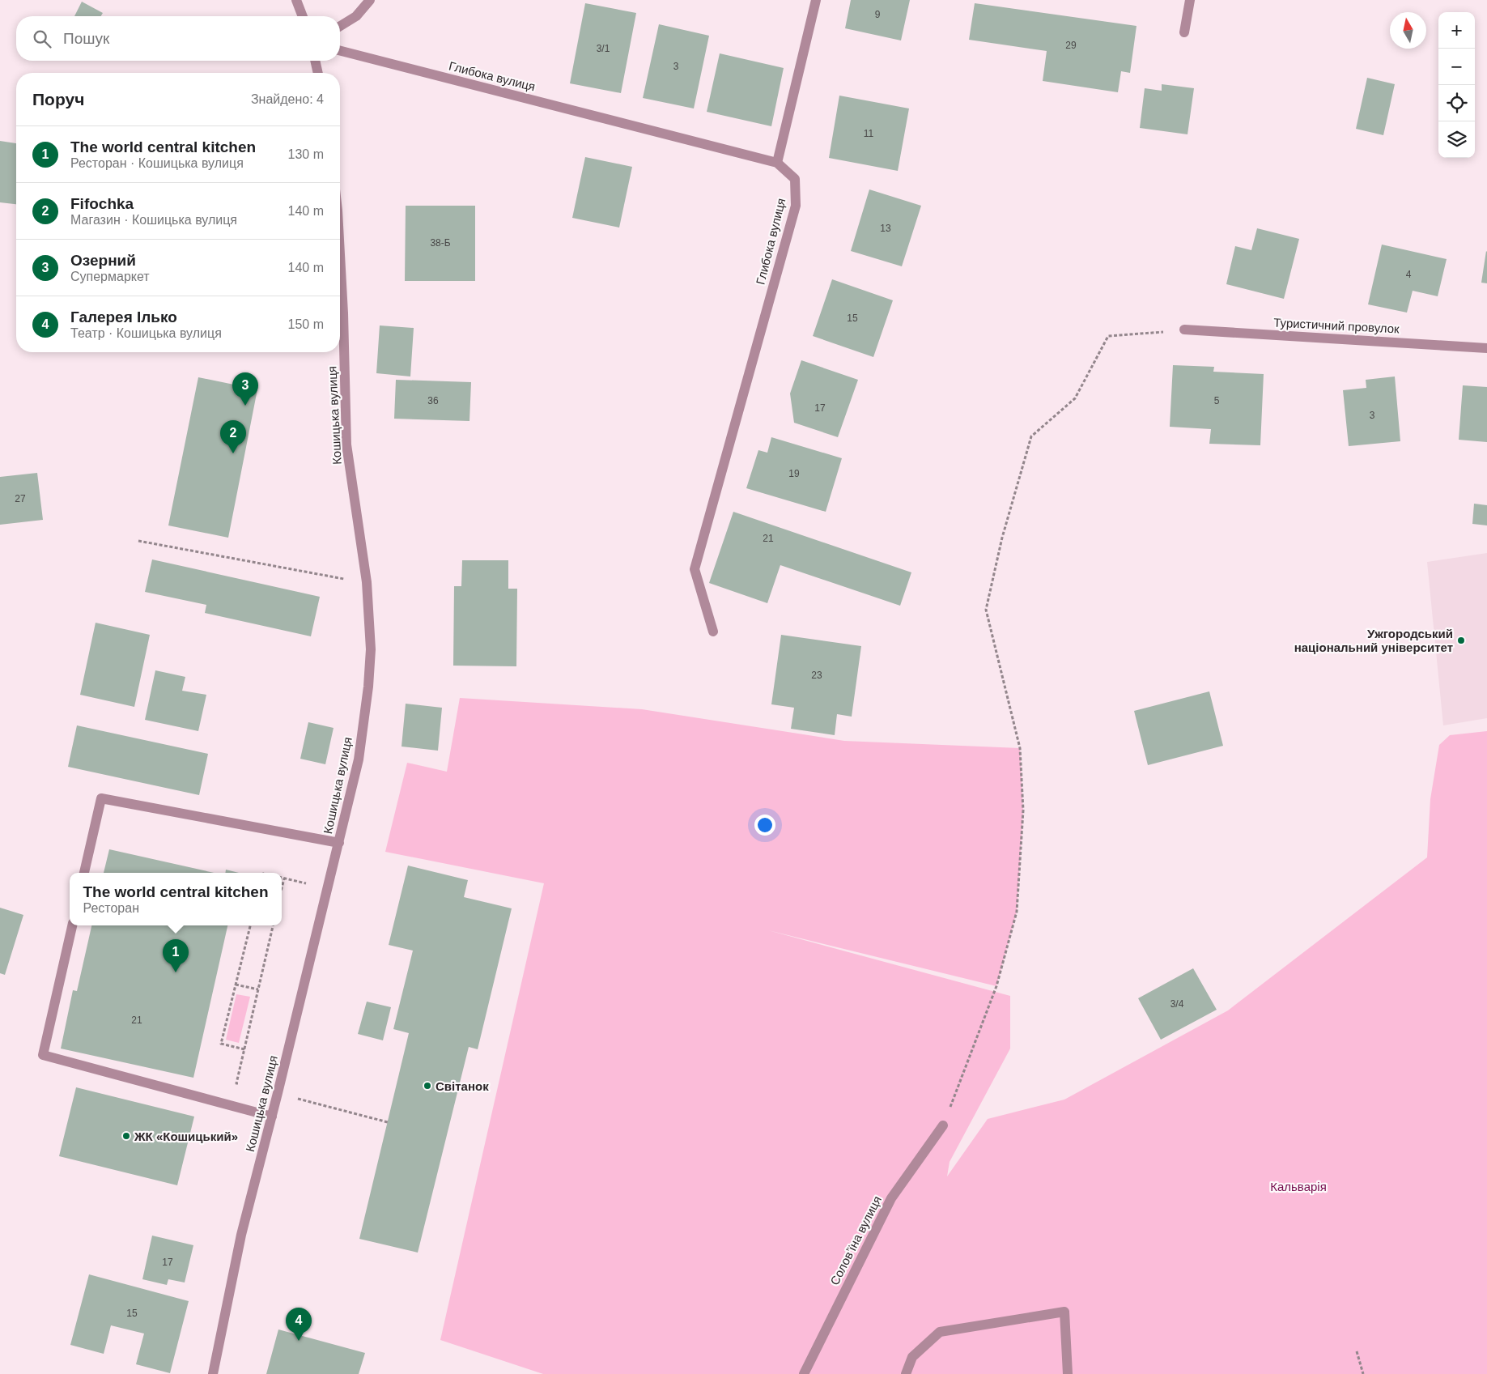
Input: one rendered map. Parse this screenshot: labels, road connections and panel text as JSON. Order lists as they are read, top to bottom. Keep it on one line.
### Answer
{"streets":{"street":["Глибока вулиця","Туристичний провулок","Кошицька вулиця","Соловʼїна вулиця"]},"parks":["Кальварія"],"places":["Ужгородський національний університет","Світанок","ЖК «Кошицький»"],"house_numbers":["9","29","3/1","3","11","13","38-Б","4","15","36","5","17","3","19","27","21","23","3/4","21","17","15"],"north":"top","page":{"map_buttons":["+","−"],"search":"Пошук","heading":["Поруч","Знайдено: 4"],"list":[{"mark":"1","name":"The world central kitchen","note":"Ресторан · Кошицька вулиця","value":"130 m"},{"mark":"2","name":"Fifochka","note":"Магазин · Кошицька вулиця","value":"140 m"},{"mark":"3","name":"Озерний","note":"Супермаркет","value":"140 m"},{"mark":"4","name":"Галерея Ілько","note":"Театр · Кошицька вулиця","value":"150 m"}],"pins":["3","2","1","4"],"popup":["The world central kitchen","Ресторан"]}}
